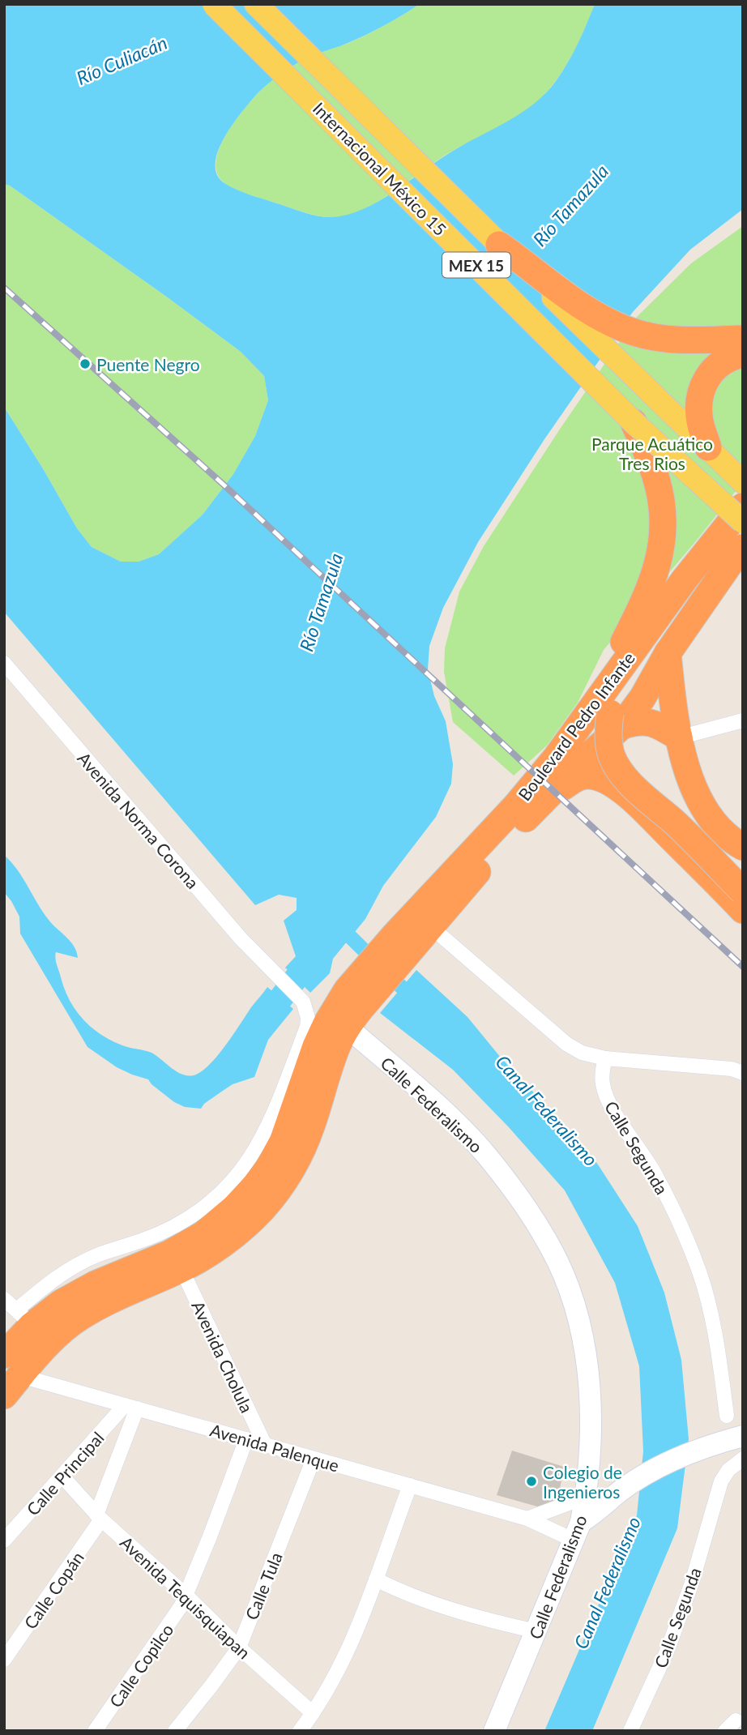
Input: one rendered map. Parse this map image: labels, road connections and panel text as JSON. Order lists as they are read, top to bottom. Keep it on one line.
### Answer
{"streets":{"highway":["Boulevard Pedro Infante"],"main road":["Internacional México 15","MEX 15","Calle Federalismo"],"street":["Avenida Norma Corona","Calle Segunda","Avenida Cholula","Avenida Palenque","Calle Principal","Calle Tula","Calle Copán","Avenida Tequisquiapan","Calle Copilco"]},"crossings":[["Internacional México 15","Boulevard Pedro Infante"],["Calle Federalismo","Avenida Palenque"],["Avenida Cholula","Avenida Palenque"],["Avenida Palenque","Calle Principal"],["Avenida Palenque","Calle Tula"],["Avenida Palenque","Calle Copán"],["Avenida Palenque","Calle Copilco"],["Calle Principal","Calle Copán"],["Calle Principal","Avenida Tequisquiapan"],["Calle Tula","Avenida Tequisquiapan"],["Calle Copán","Avenida Tequisquiapan"],["Avenida Tequisquiapan","Calle Copilco"]],"water":["Río Culiacán","Río Tamazula","Canal Federalismo"],"parks":["Parque Acuático Tres Rios"],"places":["Puente Negro","Colegio de Ingenieros"]}
